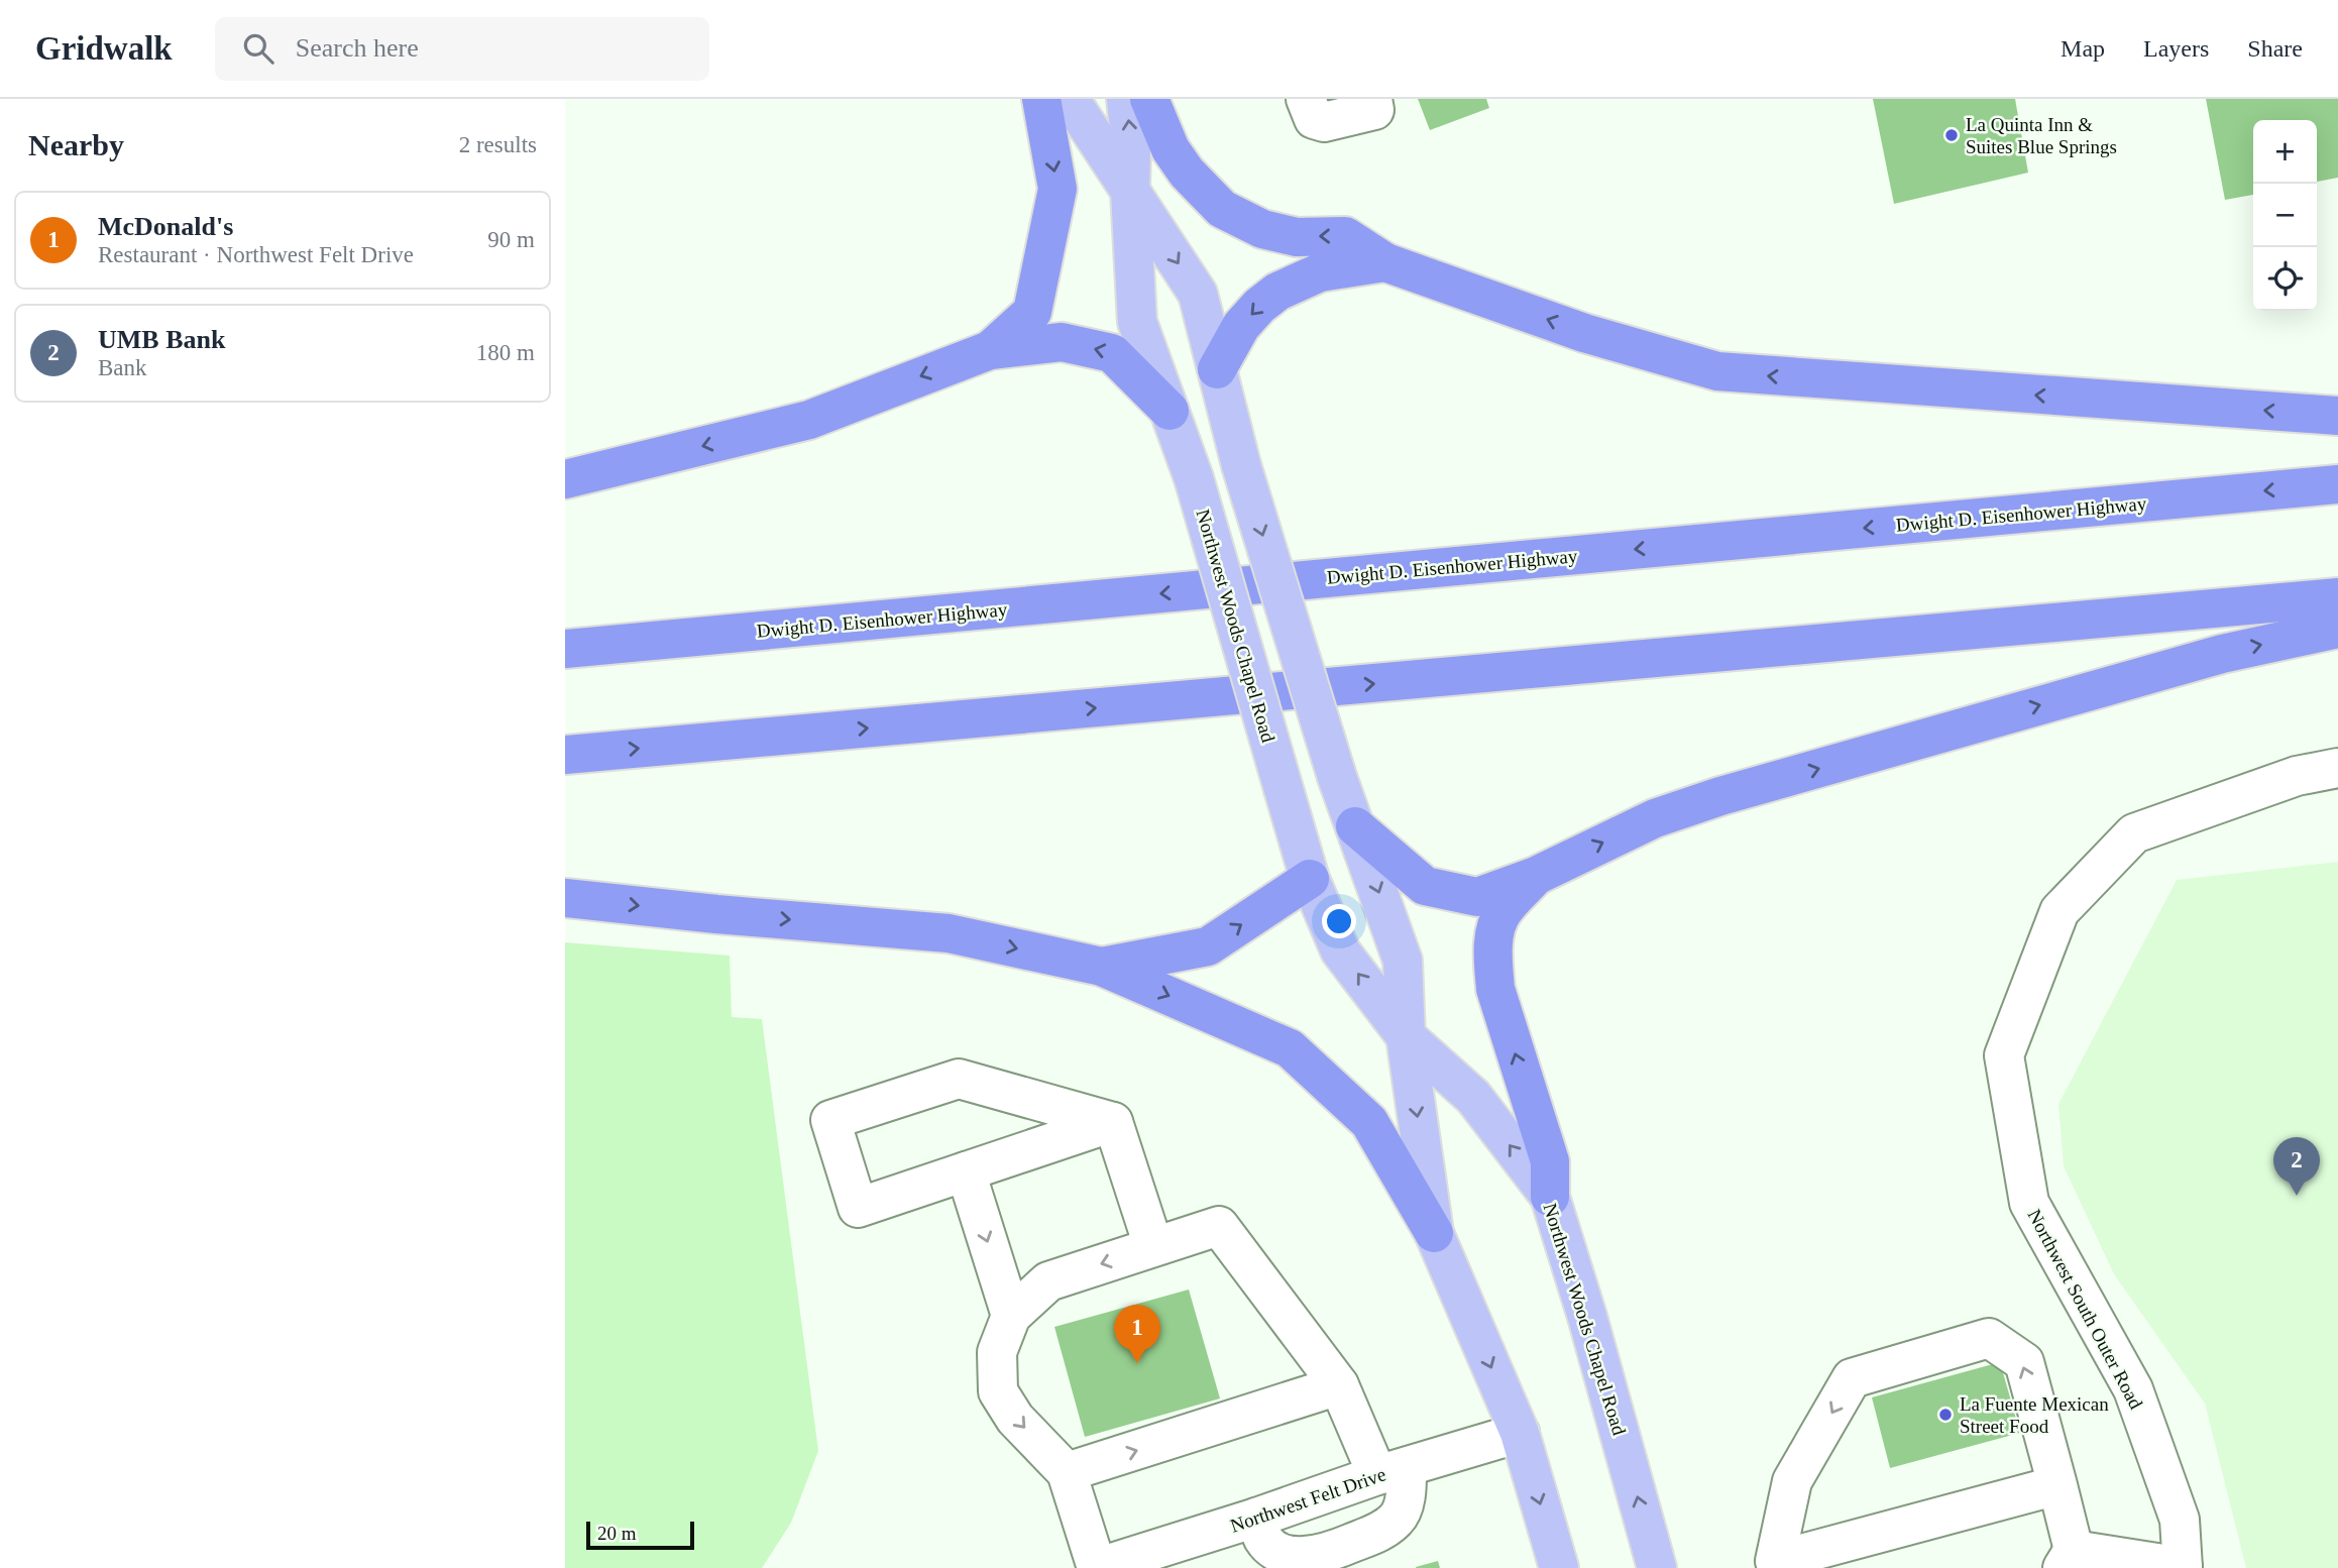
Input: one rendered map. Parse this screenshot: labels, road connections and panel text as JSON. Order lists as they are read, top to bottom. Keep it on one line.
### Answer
{"streets":{"highway":["Dwight D. Eisenhower Highway"],"main road":["Northwest Woods Chapel Road"],"street":["Northwest South Outer Road","Northwest Felt Drive"]},"crossings":[["Northwest Woods Chapel Road","Northwest Felt Drive"]],"places":["La Quinta Inn & Suites Blue Springs","La Fuente Mexican Street Food"],"scale_bar":"20 m","page":{"header":"Gridwalk","search":"Search here","nav":["Map","Layers","Share"],"heading":["Nearby","2 results"],"map_buttons":["+","−"],"list":[{"mark":"1","name":"McDonald's","note":"Restaurant · Northwest Felt Drive","value":"90 m"},{"mark":"2","name":"UMB Bank","note":"Bank","value":"180 m"}],"pins":["2","1"],"scale":"20 m"}}
